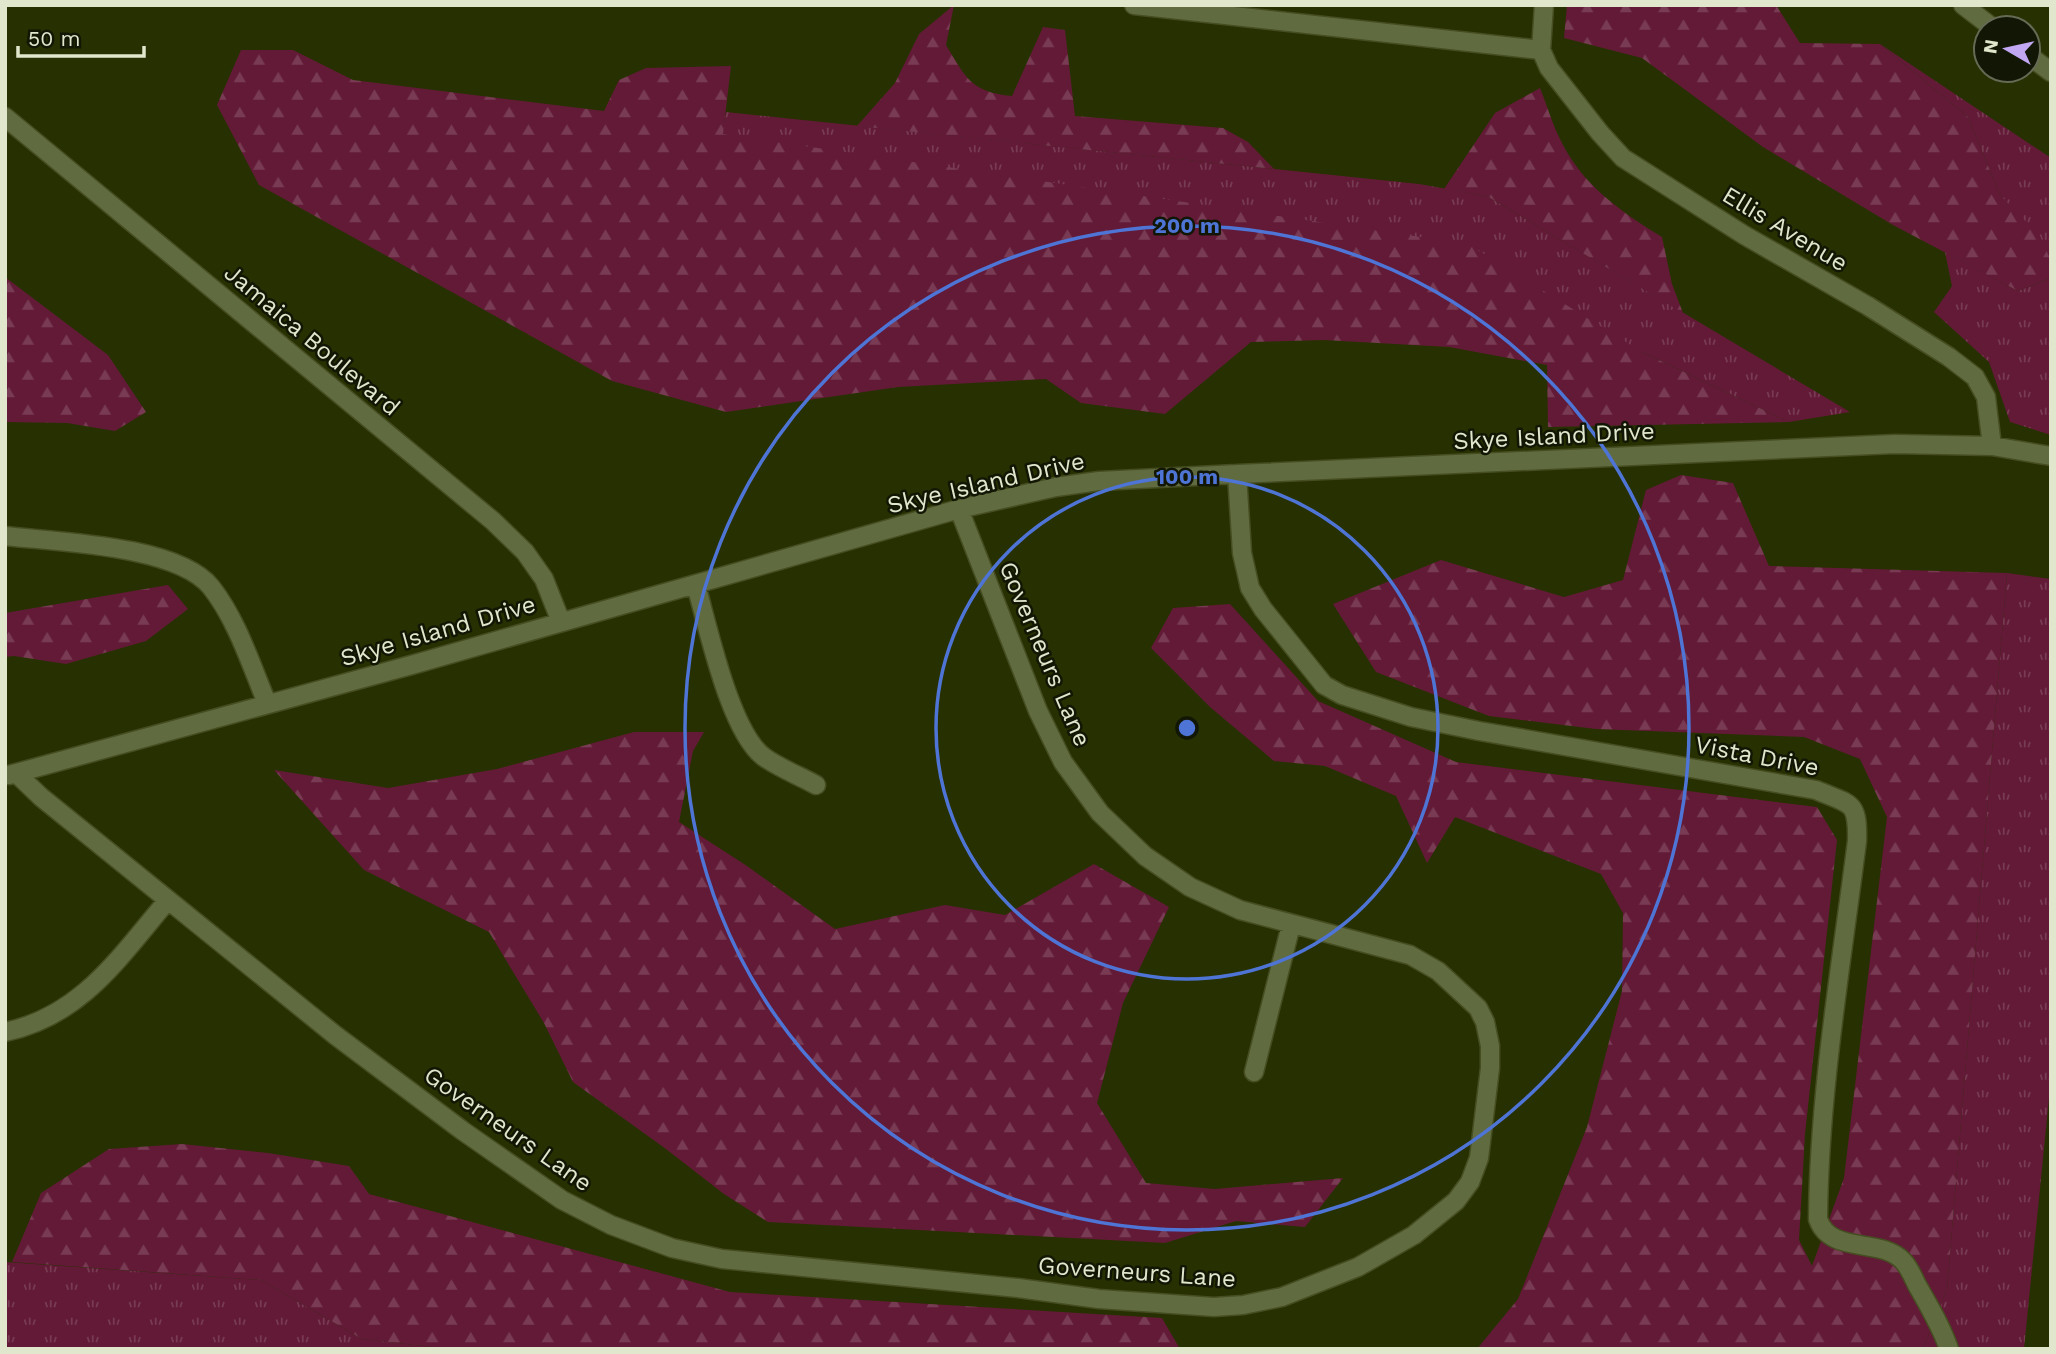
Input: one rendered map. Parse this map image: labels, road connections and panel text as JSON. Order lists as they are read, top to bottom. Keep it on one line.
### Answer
{"streets":{"street":["Ellis Avenue","Jamaica Boulevard","Skye Island Drive","Governeurs Lane","Vista Drive"]},"crossings":[["Ellis Avenue","Skye Island Drive"],["Jamaica Boulevard","Skye Island Drive"],["Skye Island Drive","Governeurs Lane"],["Skye Island Drive","Vista Drive"]],"scale_bar":"50 m","north":"left","rings":["200 m","100 m"]}
